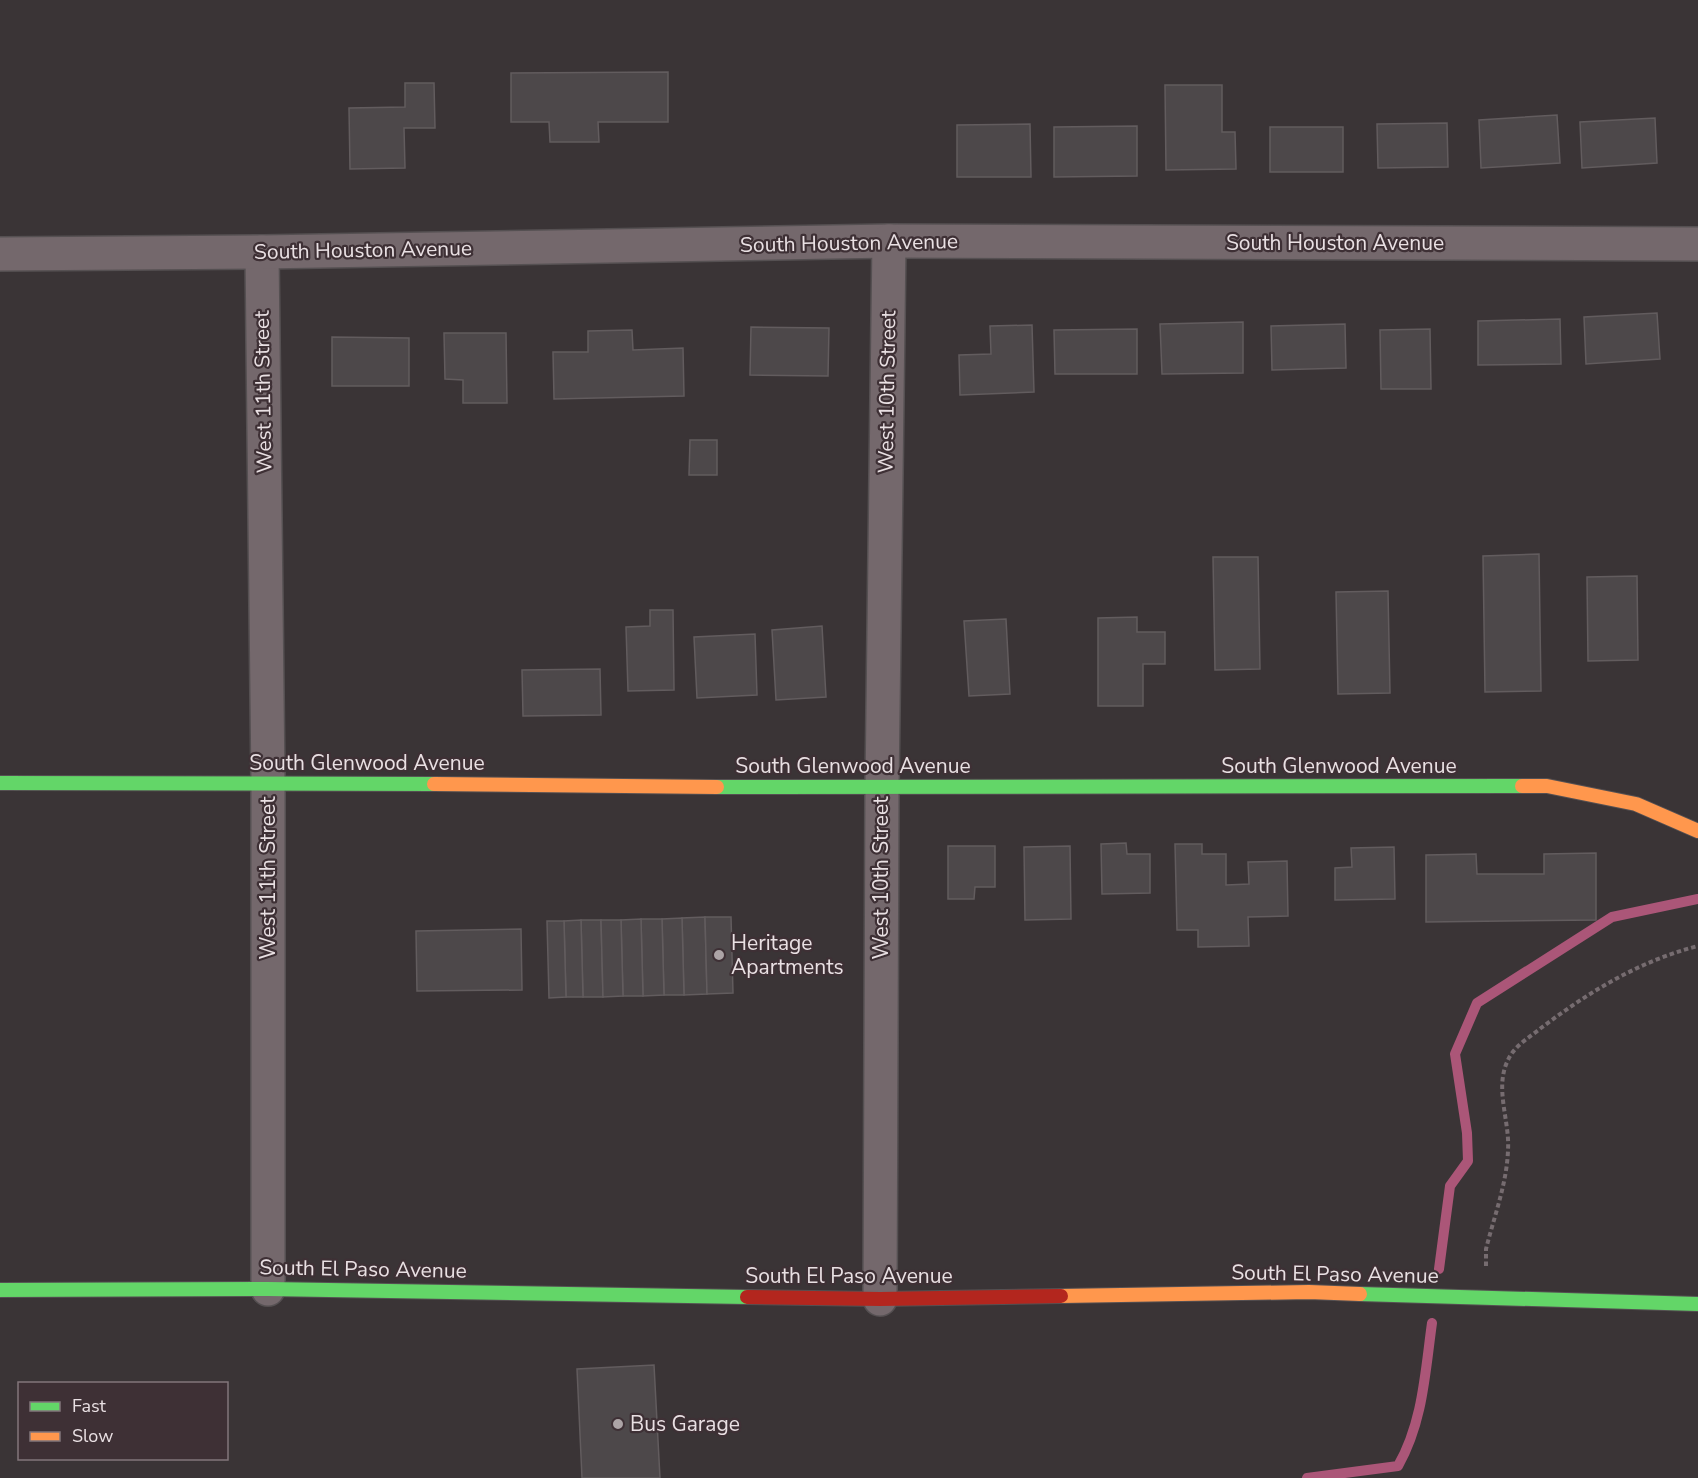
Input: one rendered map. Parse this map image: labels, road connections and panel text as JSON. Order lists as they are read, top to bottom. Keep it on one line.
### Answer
{"streets":{"street":["South Houston Avenue","West 11th Street","West 10th Street","South Glenwood Avenue","South El Paso Avenue"]},"crossings":[["South Houston Avenue","West 11th Street"],["South Houston Avenue","West 10th Street"],["West 11th Street","South Glenwood Avenue"],["West 11th Street","South El Paso Avenue"],["West 10th Street","South Glenwood Avenue"],["West 10th Street","South El Paso Avenue"]],"places":["Heritage Apartments","Bus Garage"],"legend":["Fast","Slow"]}
